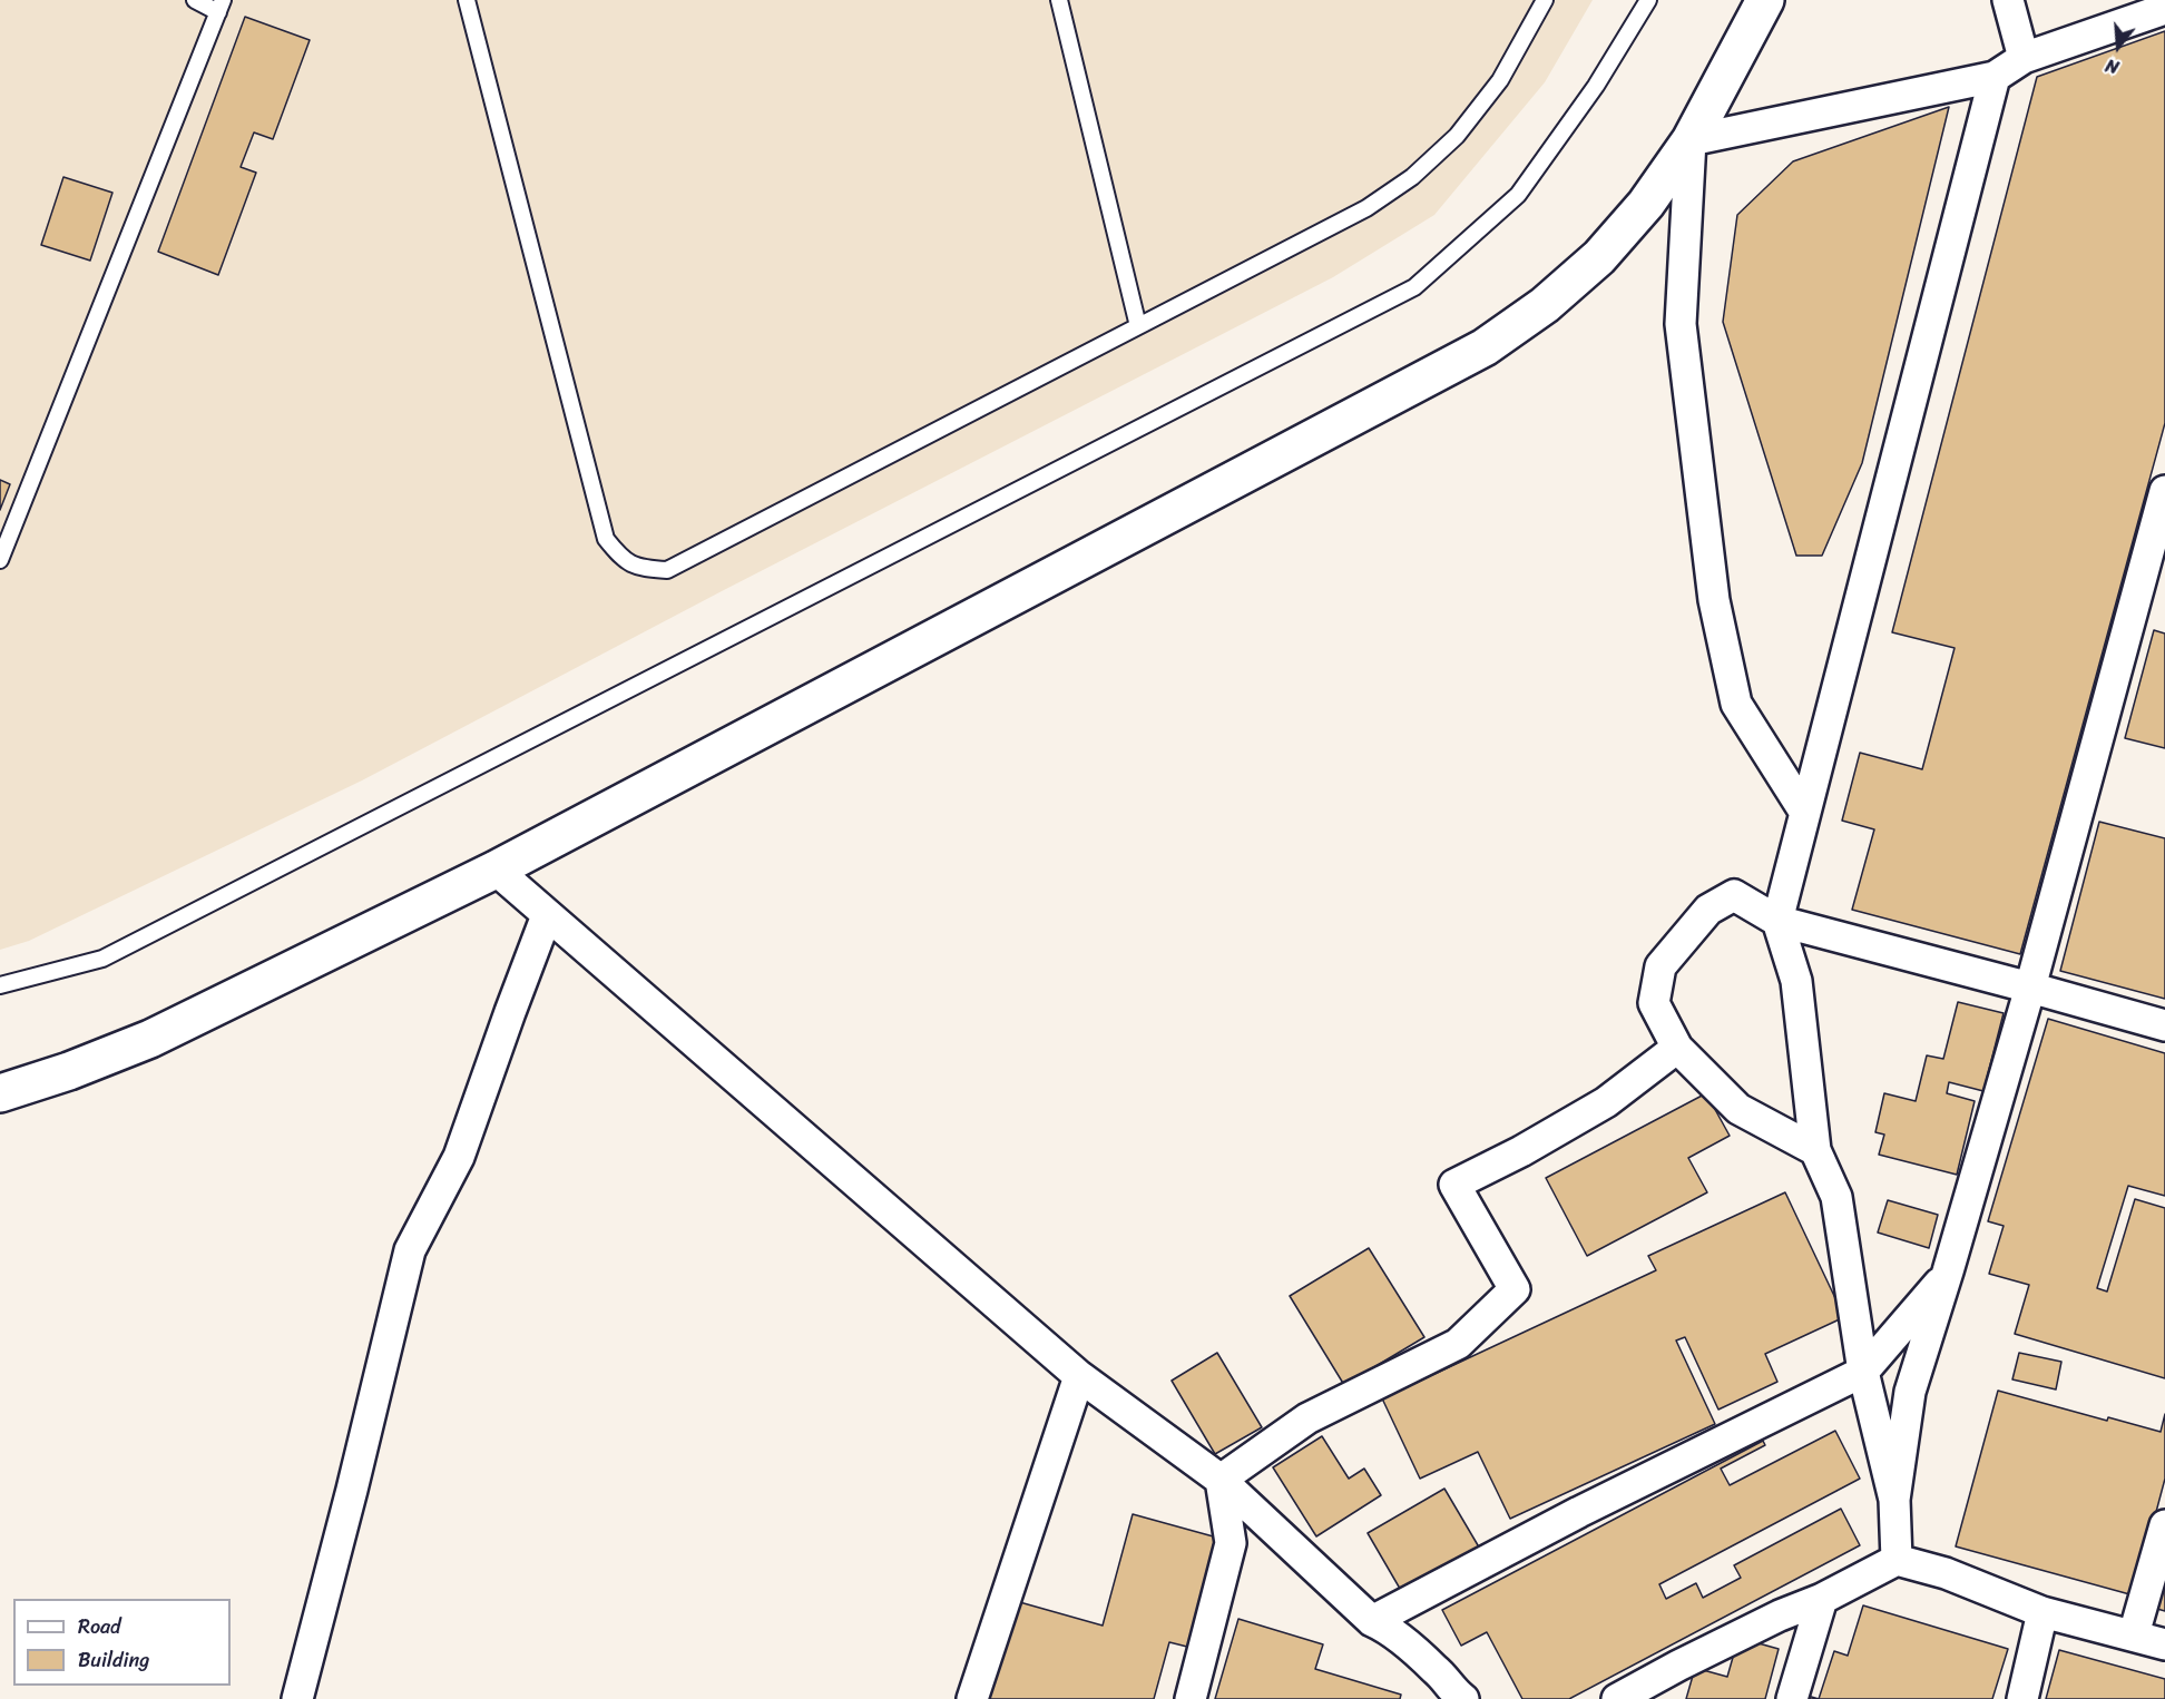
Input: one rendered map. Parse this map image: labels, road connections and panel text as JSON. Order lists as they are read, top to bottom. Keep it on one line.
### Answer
{"legend":["Road","Building"],"north":"bottom"}
